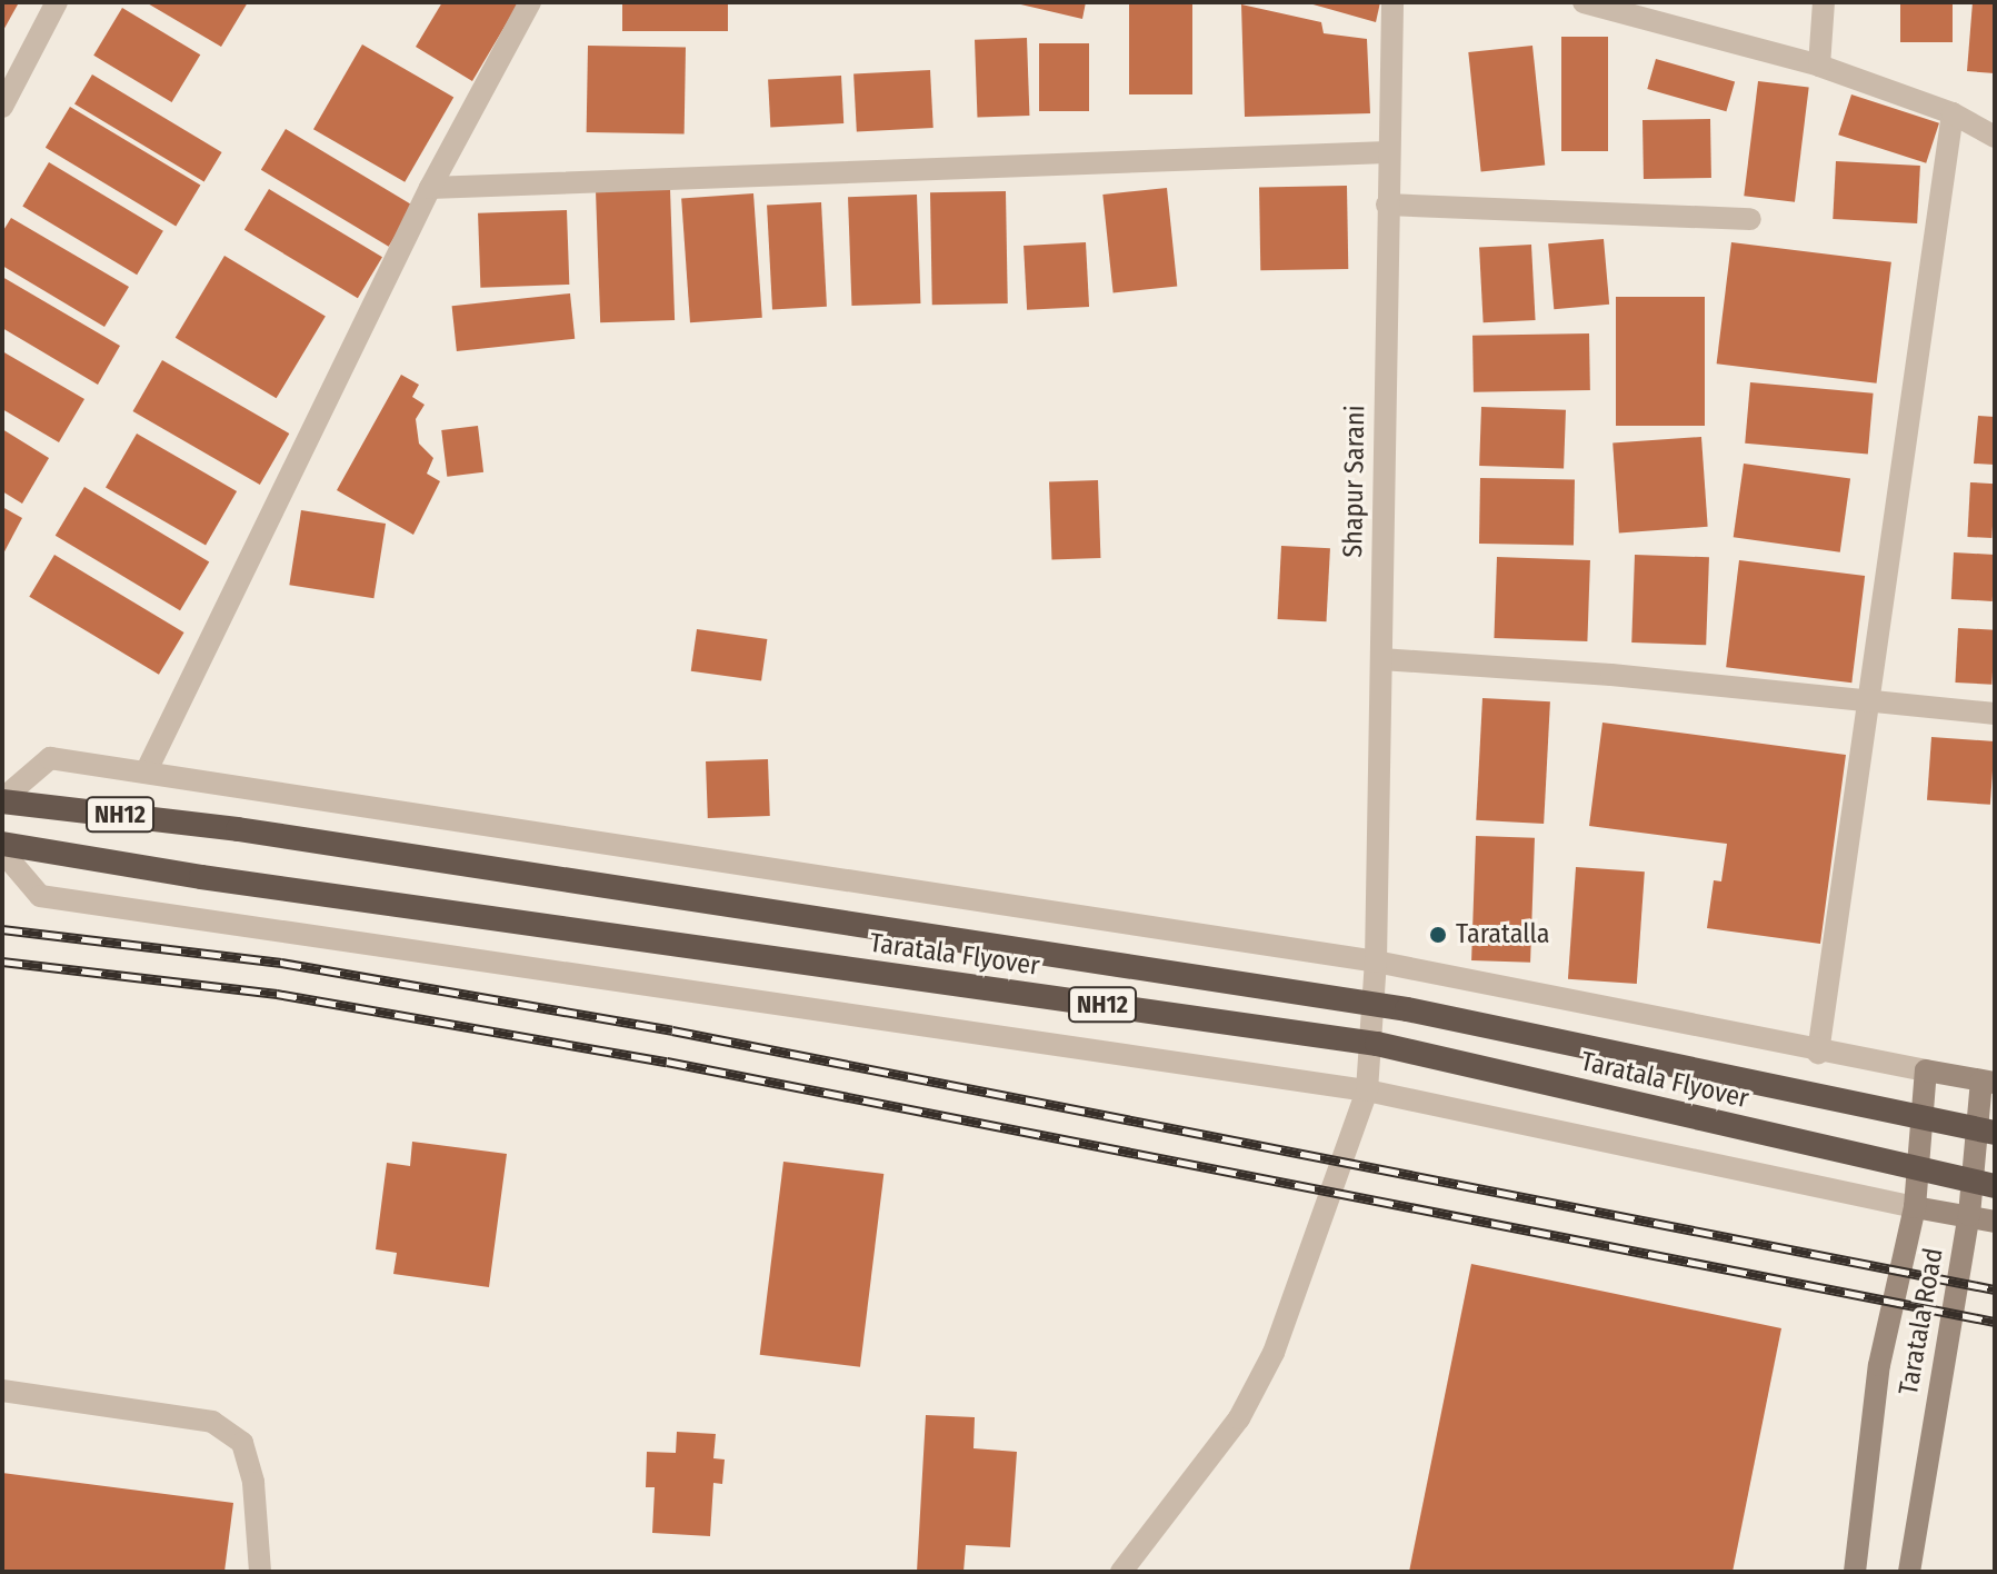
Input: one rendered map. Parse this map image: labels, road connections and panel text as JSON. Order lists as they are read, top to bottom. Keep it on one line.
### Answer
{"streets":{"highway":["NH12","Taratala Flyover"],"main road":["Taratala Road"],"street":["Shapur Sarani"]},"places":["Taratalla"]}
